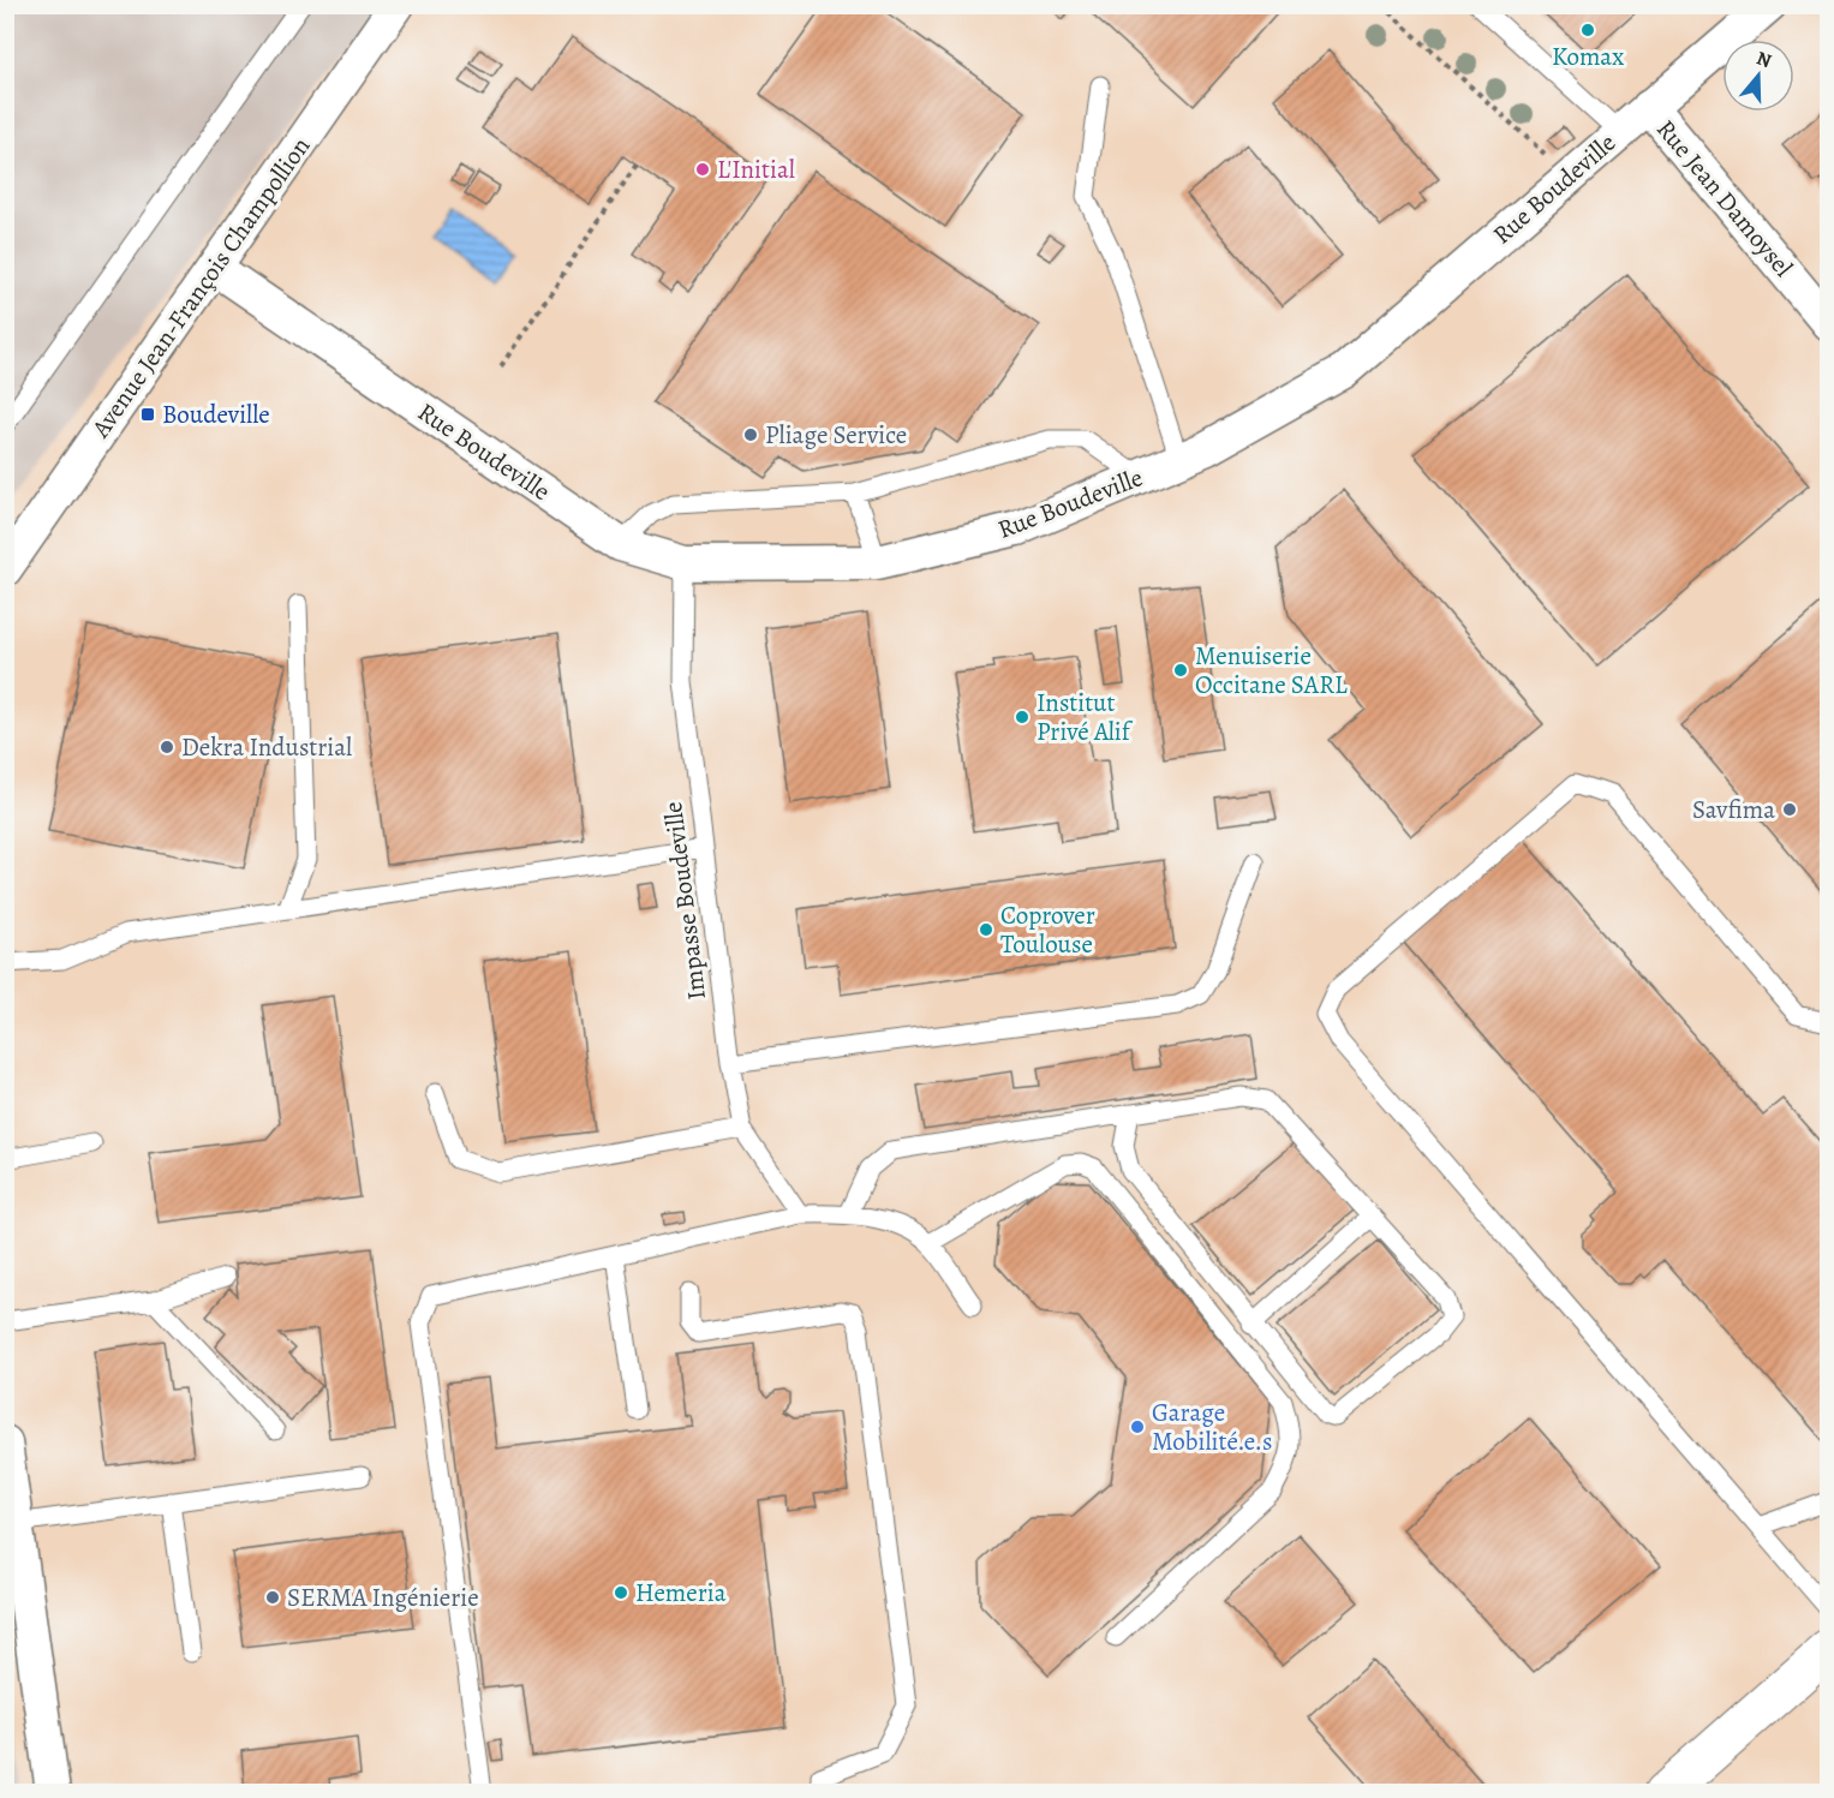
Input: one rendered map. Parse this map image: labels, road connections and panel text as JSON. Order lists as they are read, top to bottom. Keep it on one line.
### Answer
{"streets":{"street":["Rue Boudeville","Rue Jean Damoysel","Avenue Jean-François Champollion"],"lane":["Impasse Boudeville"]},"crossings":[["Rue Boudeville","Rue Jean Damoysel"],["Rue Boudeville","Avenue Jean-François Champollion"],["Rue Boudeville","Impasse Boudeville"]],"places":{"other":["Komax","L'Initial","Pliage Service","Menuiserie Occitane SARL","Institut Privé Alif","Dekra Industrial","Savfima","Coprover Toulouse","Garage Mobilité.e.s","Hemeria","SERMA Ingénierie"],"transit":["Boudeville"]},"north":"top"}
